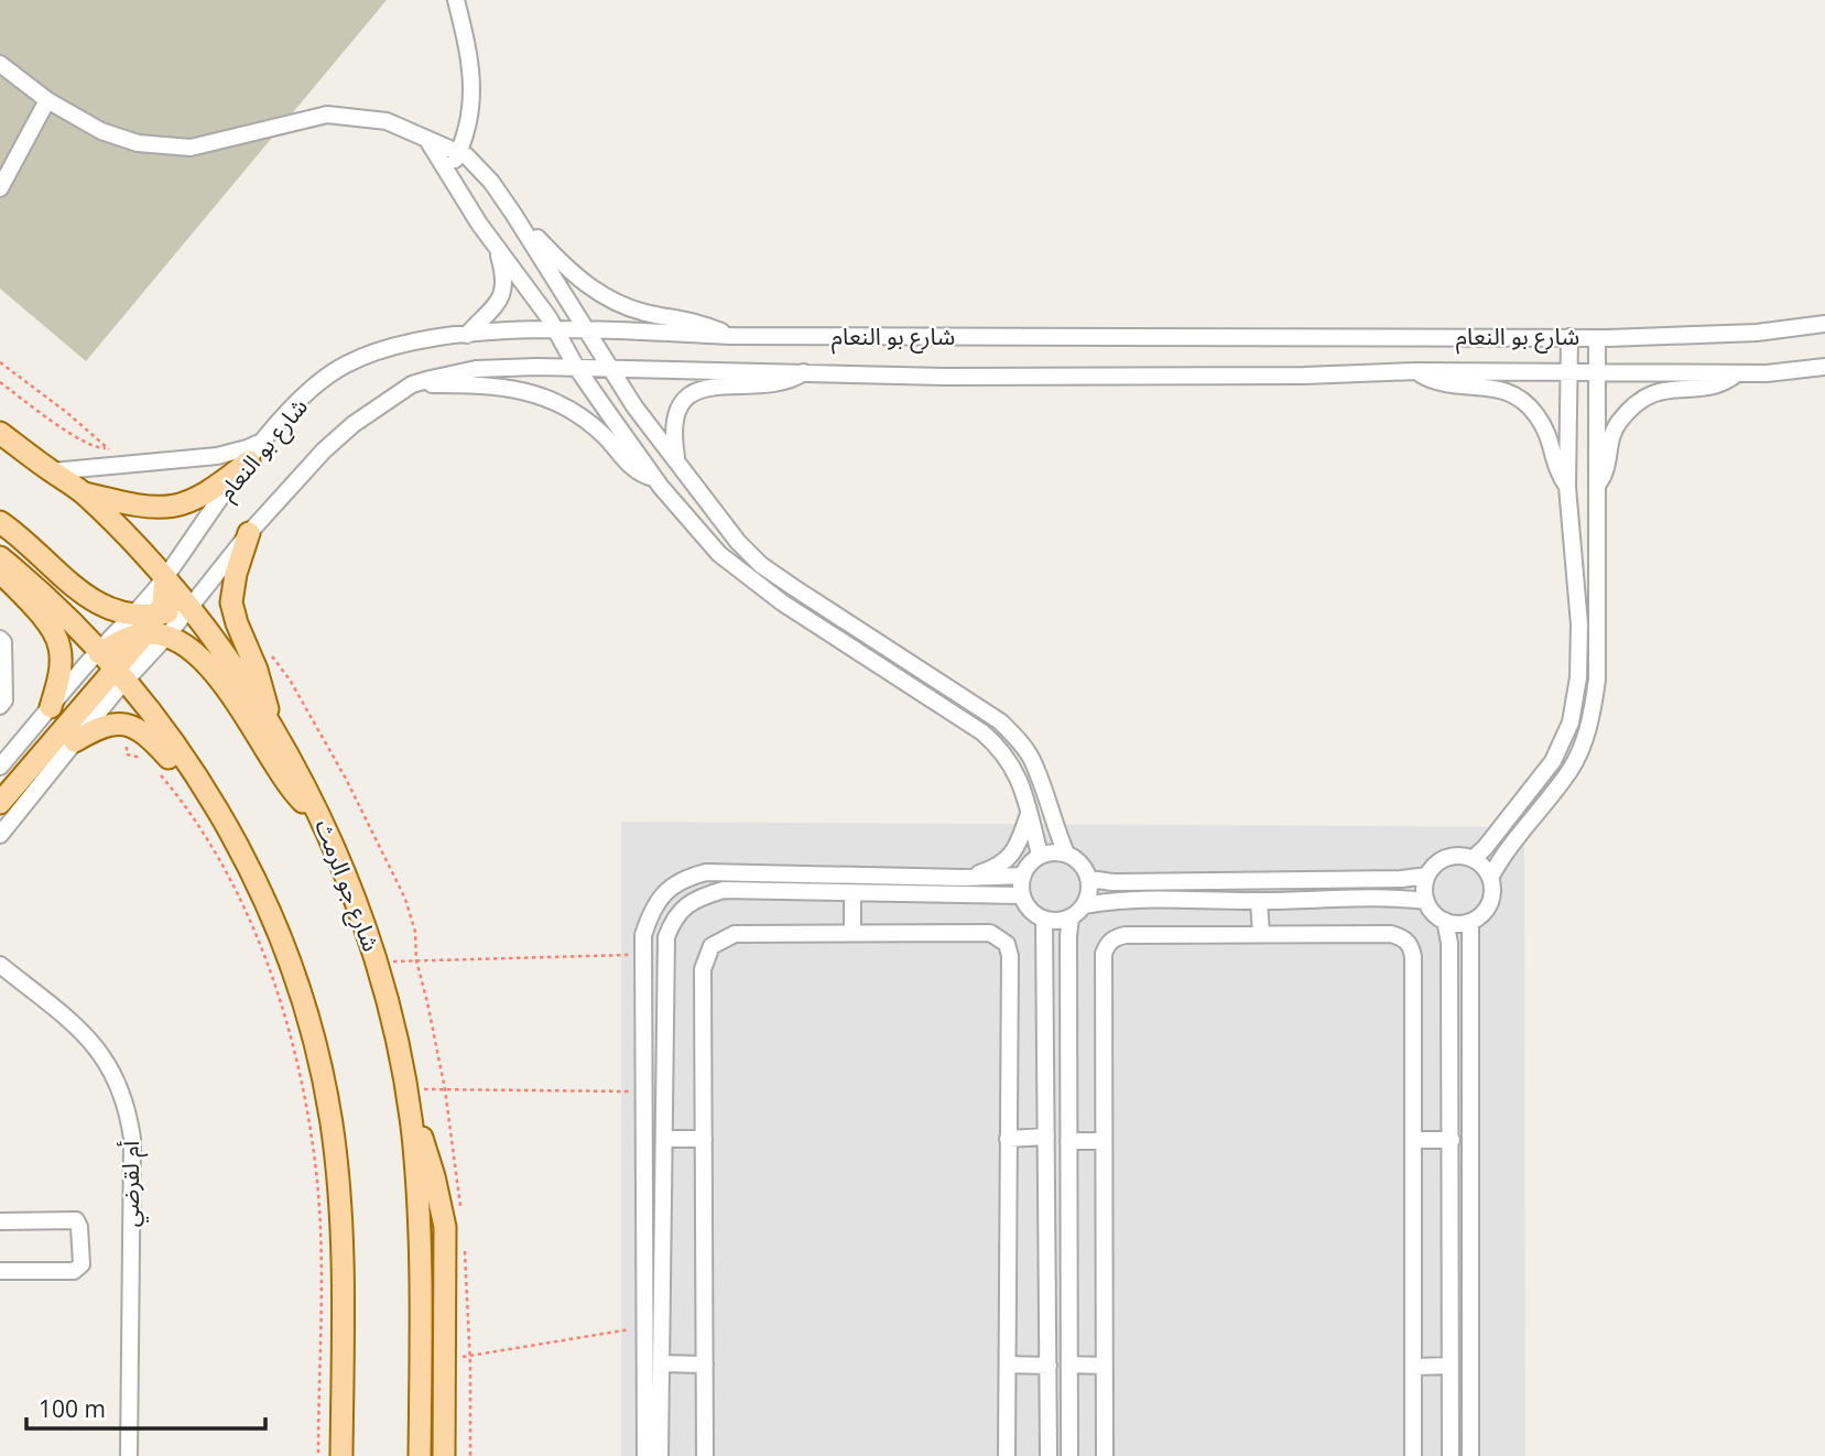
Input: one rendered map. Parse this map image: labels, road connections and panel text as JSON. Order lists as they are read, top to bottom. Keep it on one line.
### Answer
{"streets":{"main road":["شارع جو الرمث"],"street":["شارع بو النعام","أم لقرضي"]},"crossings":[["شارع بو النعام","شارع جو الرمث"]],"scale_bar":"100 m"}
